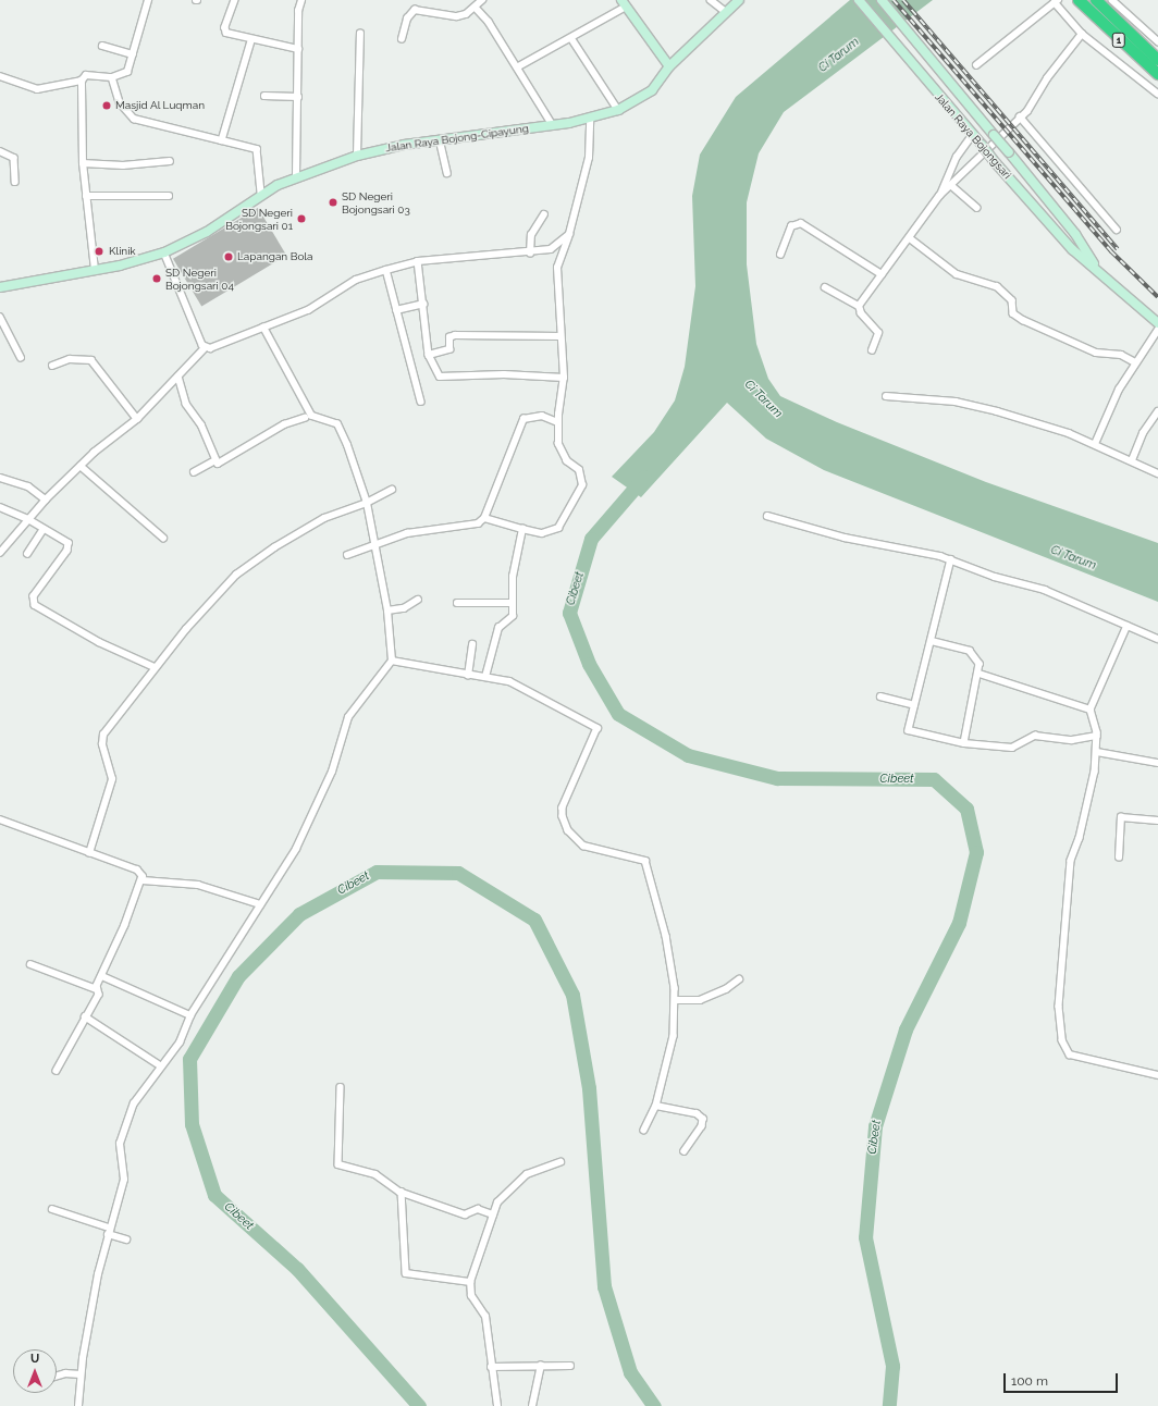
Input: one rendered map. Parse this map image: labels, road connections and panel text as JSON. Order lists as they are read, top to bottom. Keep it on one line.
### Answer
{"streets":{"highway":["1"],"street":["Jalan Raya Bojongsari","Jalan Raya Bojong-Cipayung"]},"water":["Ci Tarum","Cibeet"],"places":["Masjid Al Luqman","SD Negeri Bojongsari 03","SD Negeri Bojongsari 01","Klinik","Lapangan Bola","SD Negeri Bojongsari 04"],"scale_bar":"100 m","north":"top"}
